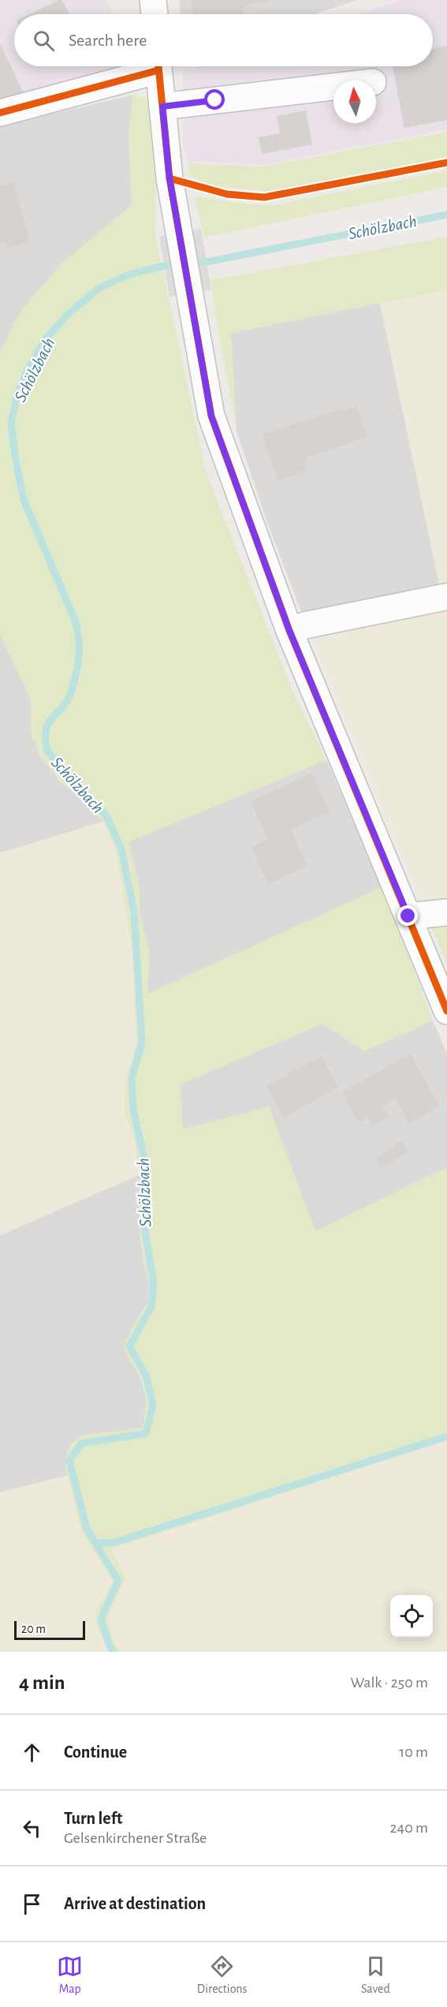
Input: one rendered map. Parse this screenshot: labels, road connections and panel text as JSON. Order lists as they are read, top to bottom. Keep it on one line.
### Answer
{"water":["Schölzbach"],"scale_bar":"20 m","north":"top","page":{"search":"Search here","scale":"20 m","heading":["4 min","Walk · 250 m"],"list":[["Continue","10 m"],["Turn left","Gelsenkirchener Straße","240 m"],"Arrive at destination"],"nav":["Map","Directions","Saved"]}}
